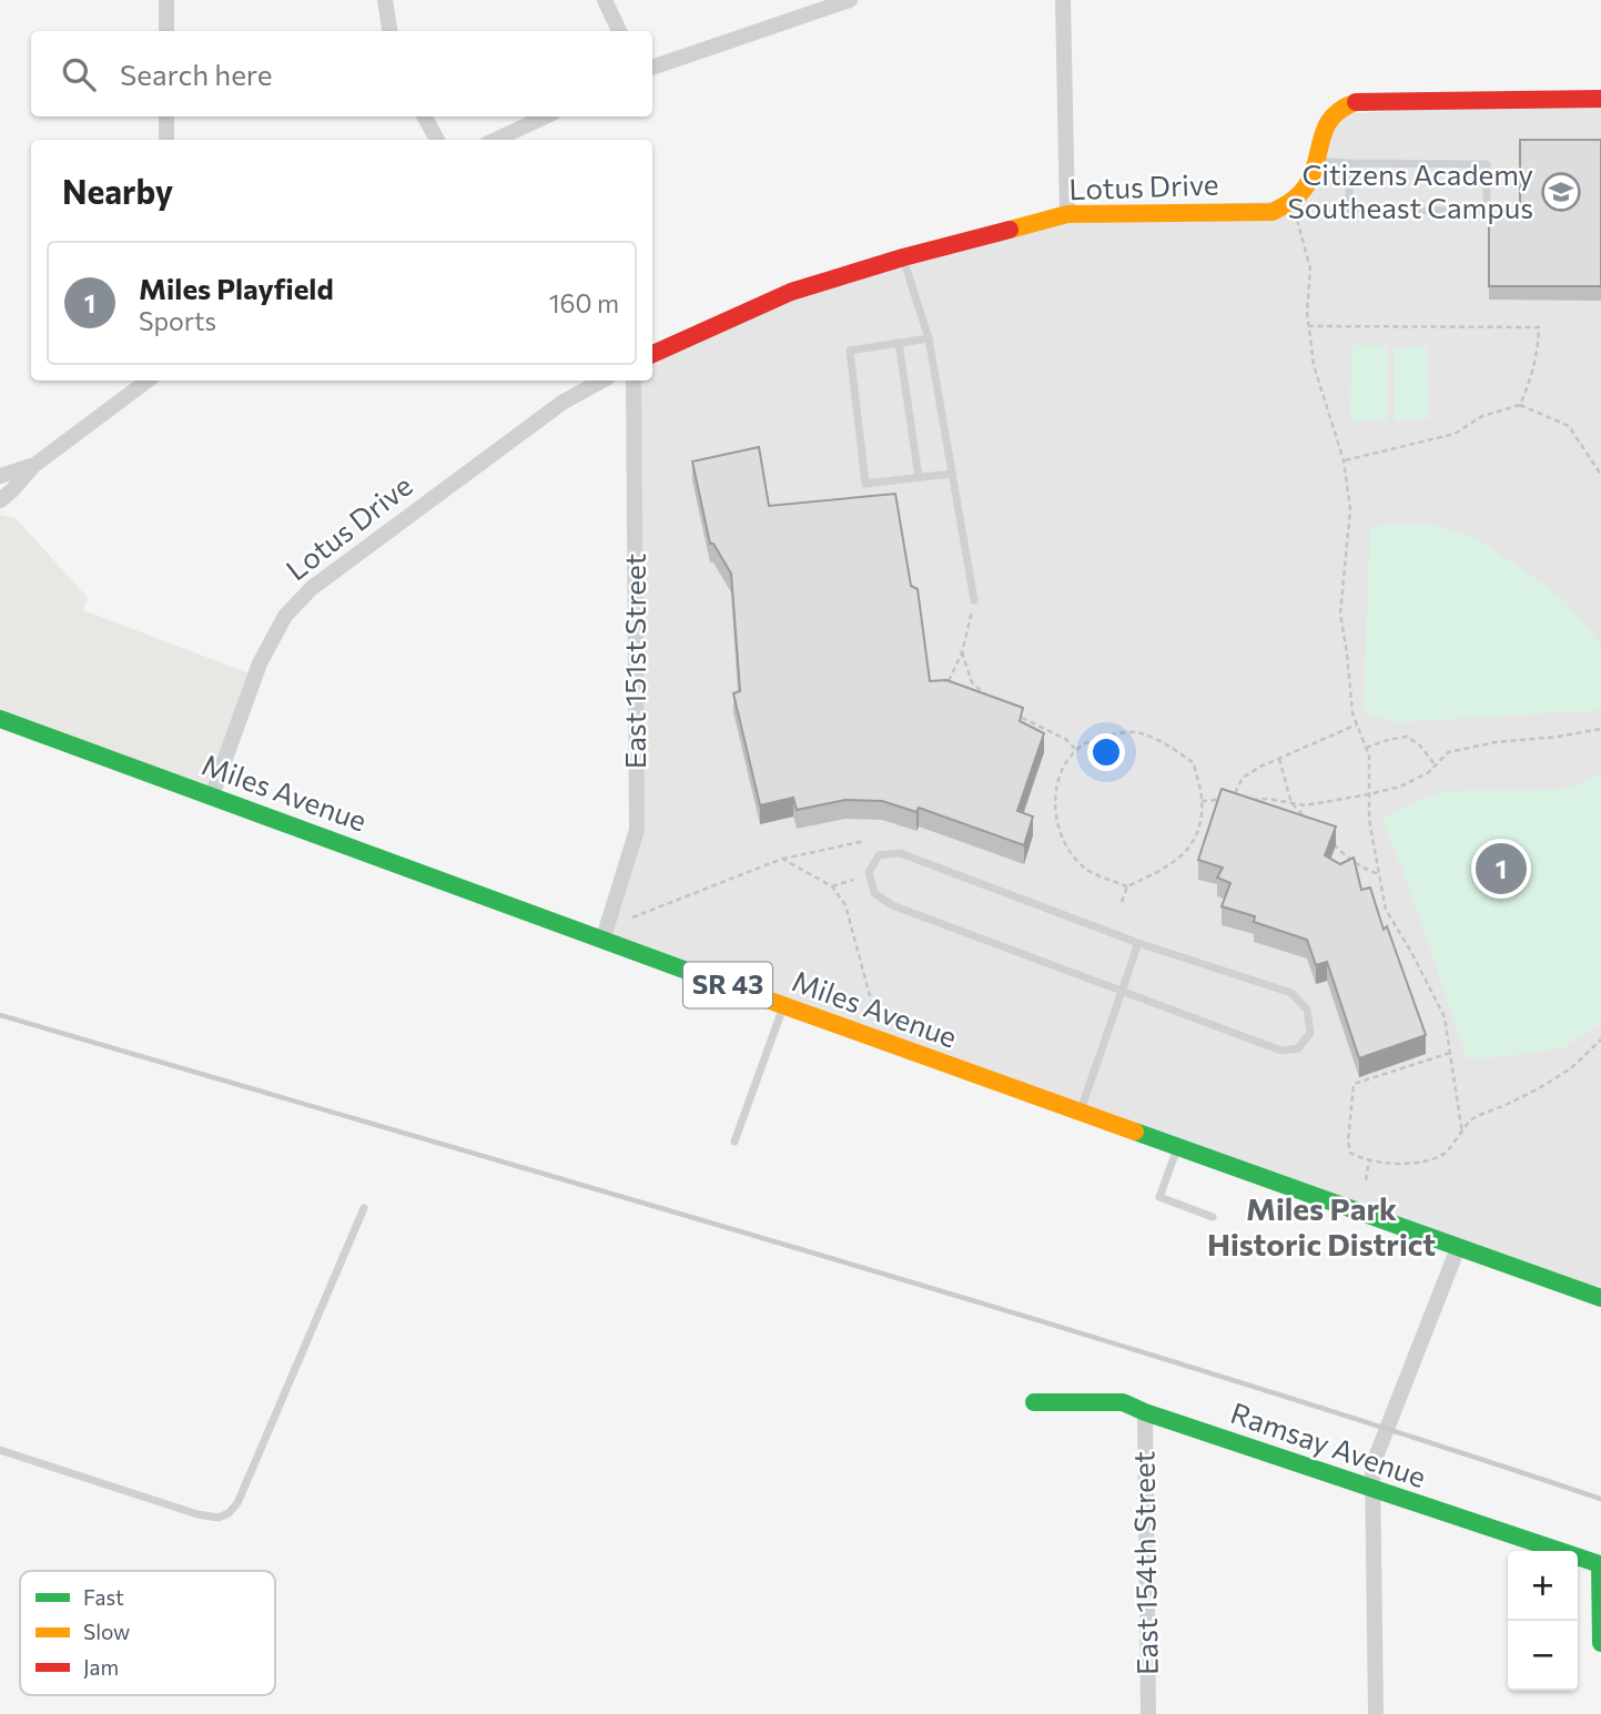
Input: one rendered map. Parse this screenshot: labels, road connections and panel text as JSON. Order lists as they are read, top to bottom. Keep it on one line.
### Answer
{"streets":{"street":["Lotus Drive","East 151st Street","Miles Avenue","SR 43","Ramsay Avenue","East 154th Street"]},"crossings":[["Lotus Drive","Miles Avenue"],["East 151st Street","Miles Avenue"],["Ramsay Avenue","East 154th Street"]],"districts":["Miles Park Historic District"],"places":{"school or university":["Citizens Academy Southeast Campus"]},"legend":["Fast","Slow","Jam"],"page":{"search":"Search here","heading":"Nearby","list":[{"mark":"1","name":"Miles Playfield","note":"Sports","value":"160 m"}],"pins":"1","map_buttons":["+","−"]}}
